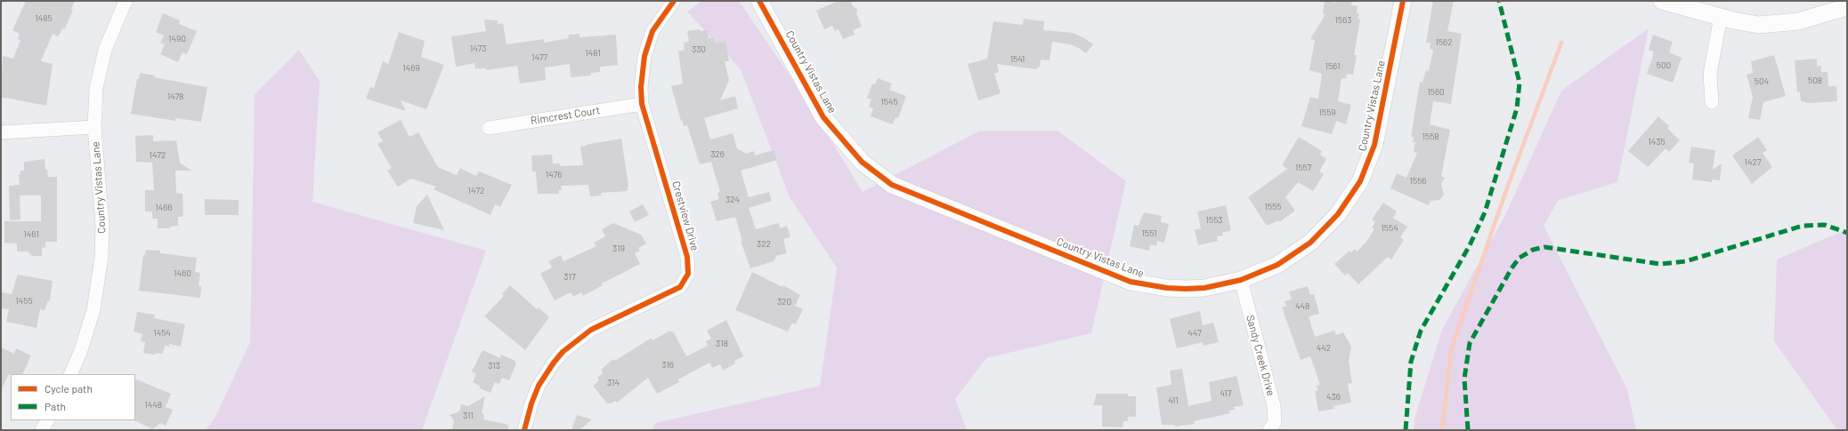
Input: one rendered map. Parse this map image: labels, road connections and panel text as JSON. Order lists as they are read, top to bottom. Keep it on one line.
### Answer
{"streets":{"street":["Country Vistas Lane","Rimcrest Court","Crestview Drive","Sandy Creek Drive"]},"crossings":[["Country Vistas Lane","Sandy Creek Drive"],["Rimcrest Court","Crestview Drive"]],"house_numbers":["1485","1563","1490","1562","1473","330","1481","1477","1541","500","1561","1469","508","504","1560","1478","1545","1559","1558","1435","326","1472","1427","1557","1476","1556","1472","324","1555","1466","1553","1554","1551","1461","322","319","1460","317","1455","320","448","1454","447","318","442","316","313","314","417","436","411","1448","311"],"legend":["Cycle path","Path"]}
